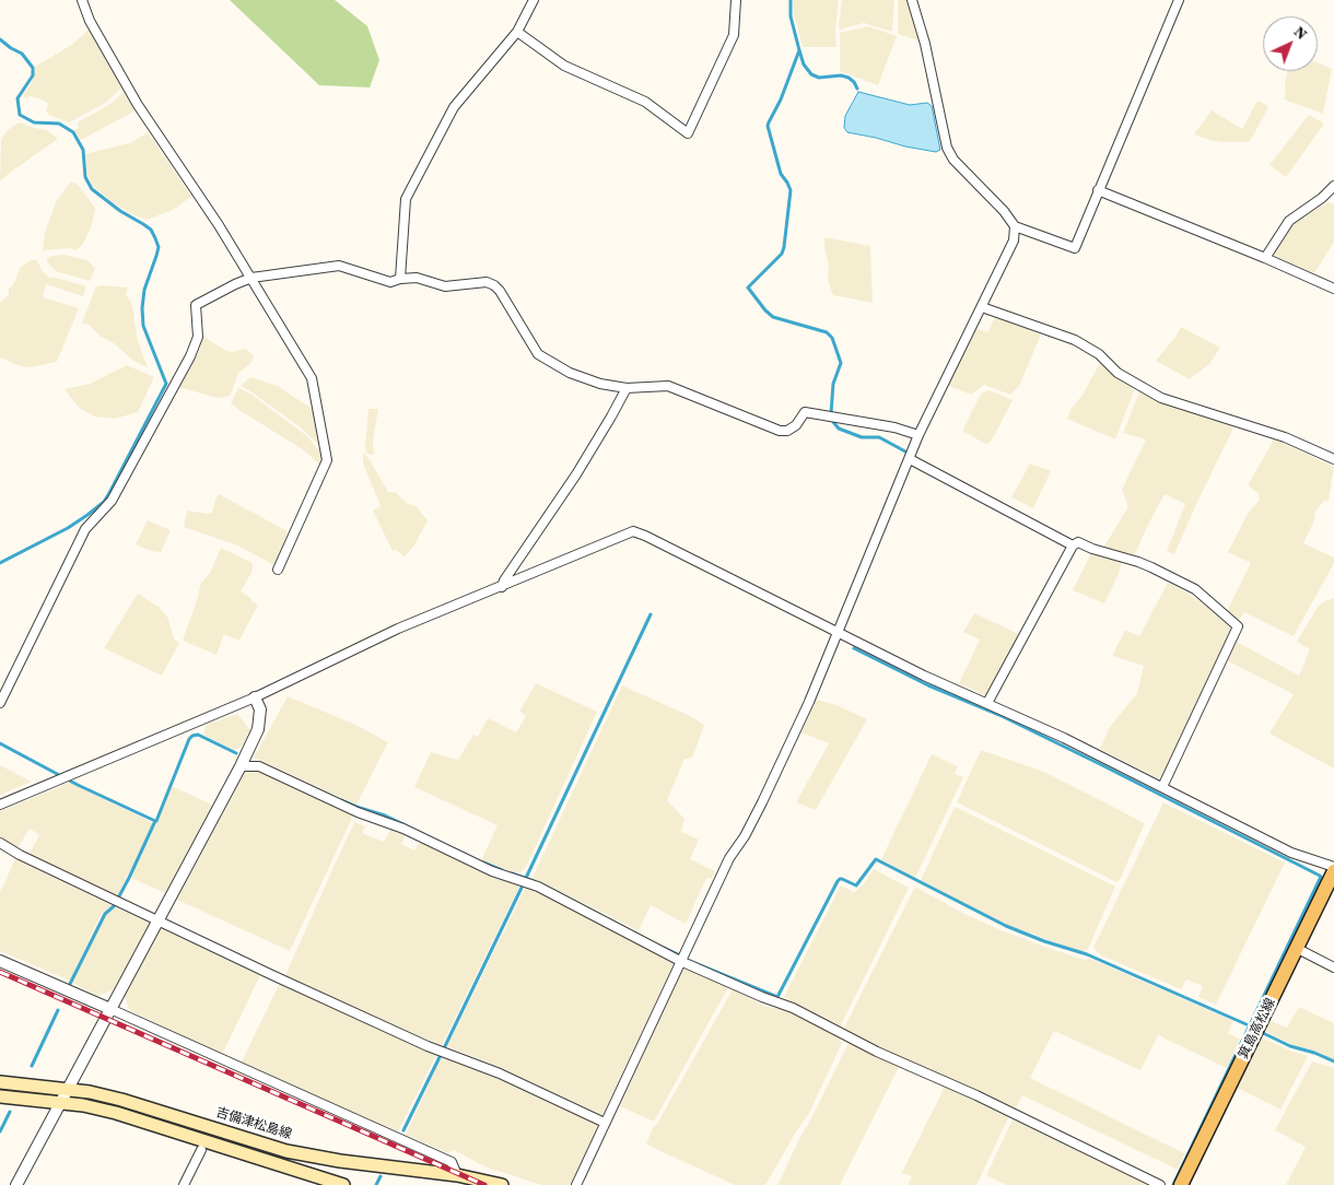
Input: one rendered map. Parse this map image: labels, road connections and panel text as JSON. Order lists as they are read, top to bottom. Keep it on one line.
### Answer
{"streets":{"main road":["箕島高松線","吉備津松島線"]},"north":"top right"}
